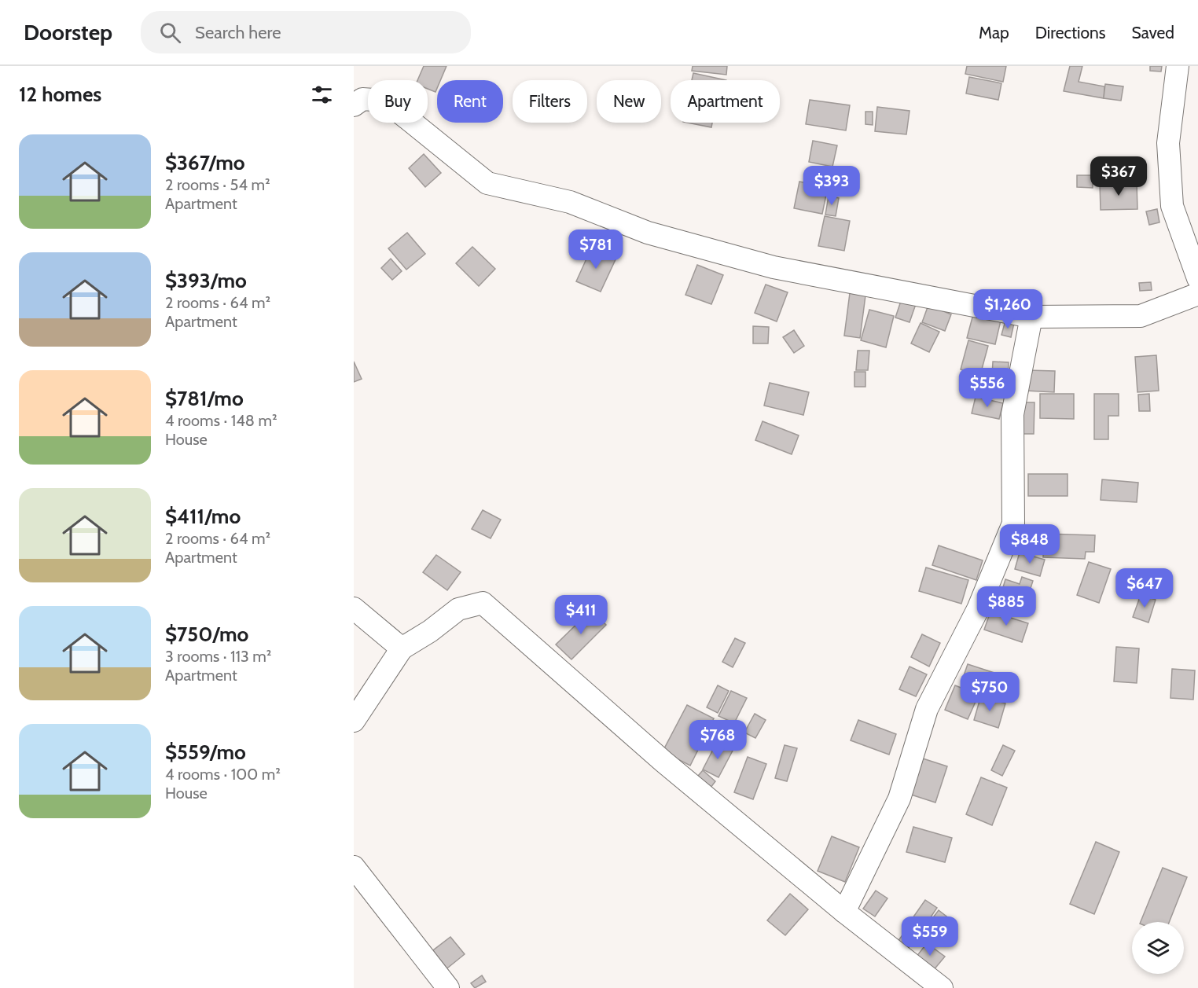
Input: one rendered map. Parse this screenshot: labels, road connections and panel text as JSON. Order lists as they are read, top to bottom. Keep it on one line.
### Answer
{"page":{"header":"Doorstep","search":"Search here","nav":["Map","Directions","Saved"],"heading":"12 homes","chip":["Buy","Rent","Filters","New","Apartment"],"list":[{"name":"$367/mo","note":"2 rooms · 54 m² · Apartment"},{"name":"$393/mo","note":"2 rooms · 64 m² · Apartment"},{"name":"$781/mo","note":"4 rooms · 148 m² · House"},{"name":"$411/mo","note":"2 rooms · 64 m² · Apartment"},{"name":"$750/mo","note":"3 rooms · 113 m² · Apartment"},{"name":"$559/mo","note":"4 rooms · 100 m² · House"}],"price":["$367","$393","$781","$1,260","$556","$848","$647","$885","$411","$750","$768","$559"]}}
